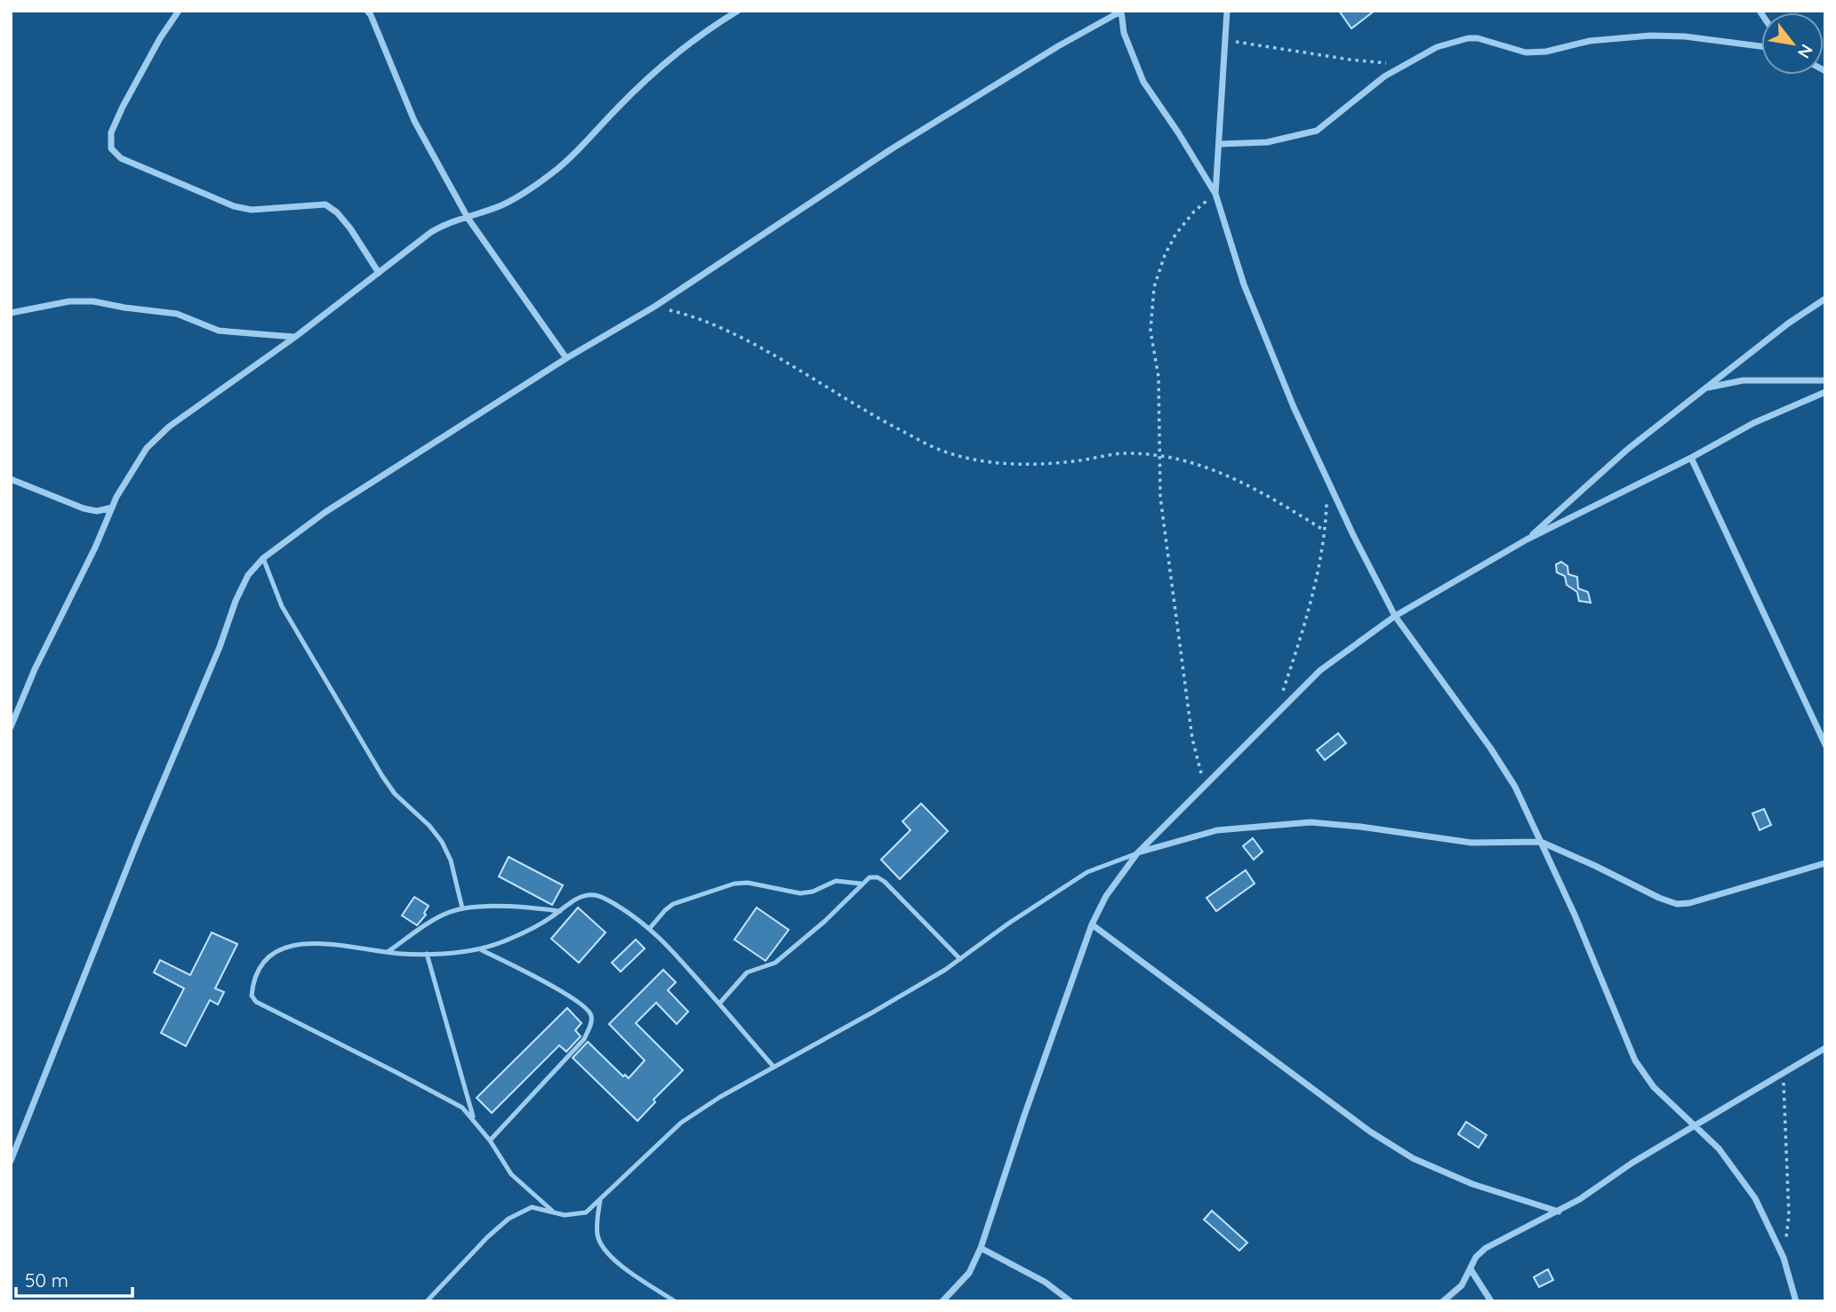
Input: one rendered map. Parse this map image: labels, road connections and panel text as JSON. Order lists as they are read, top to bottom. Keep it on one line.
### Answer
{"scale_bar":"50 m","north":"bottom right"}
